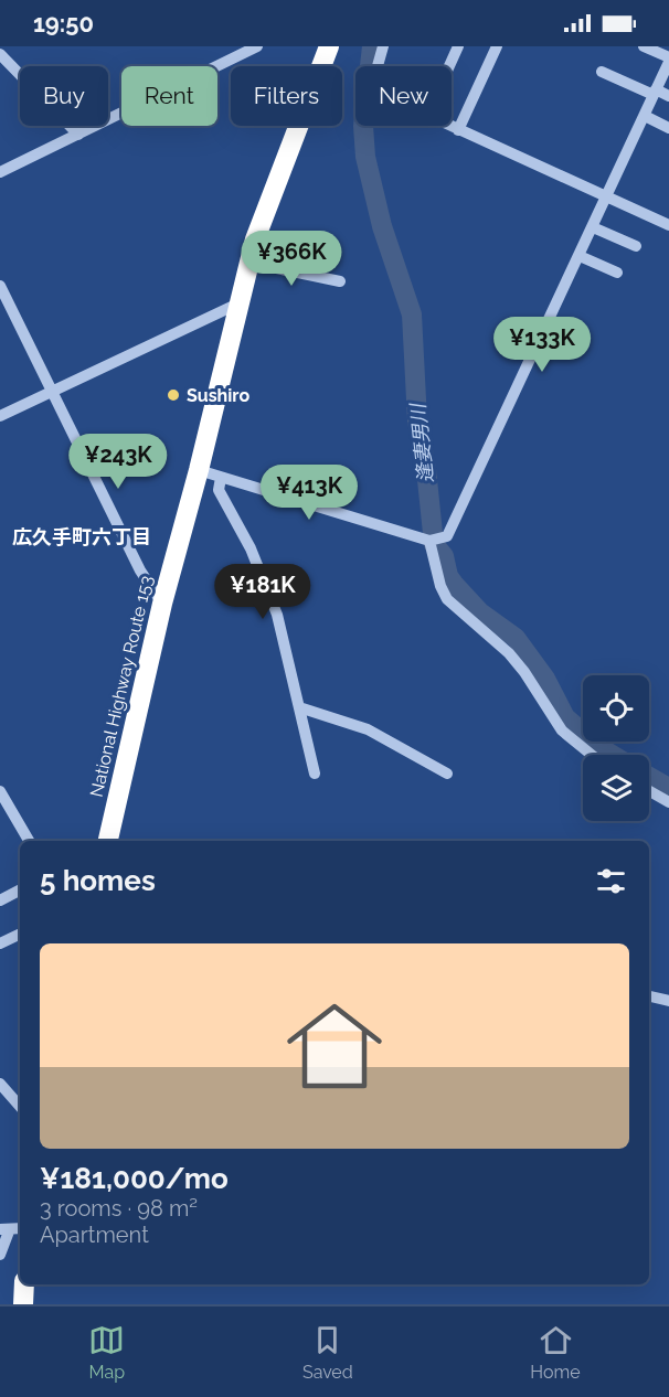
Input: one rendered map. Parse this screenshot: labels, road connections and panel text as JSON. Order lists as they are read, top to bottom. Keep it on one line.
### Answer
{"streets":{"highway":["National Highway Route 153"]},"districts":["広久手町六丁目"],"water":["逢妻男川"],"places":["Sushiro"],"page":{"status":"19:50","chip":["Buy","Rent","Filters","New"],"price":["¥366K","¥133K","¥243K","¥413K","¥181K"],"heading":"5 homes","list":[{"name":"¥181,000/mo","note":"3 rooms · 98 m² · Apartment"}],"tabs":["Map","Saved","Home"]}}
